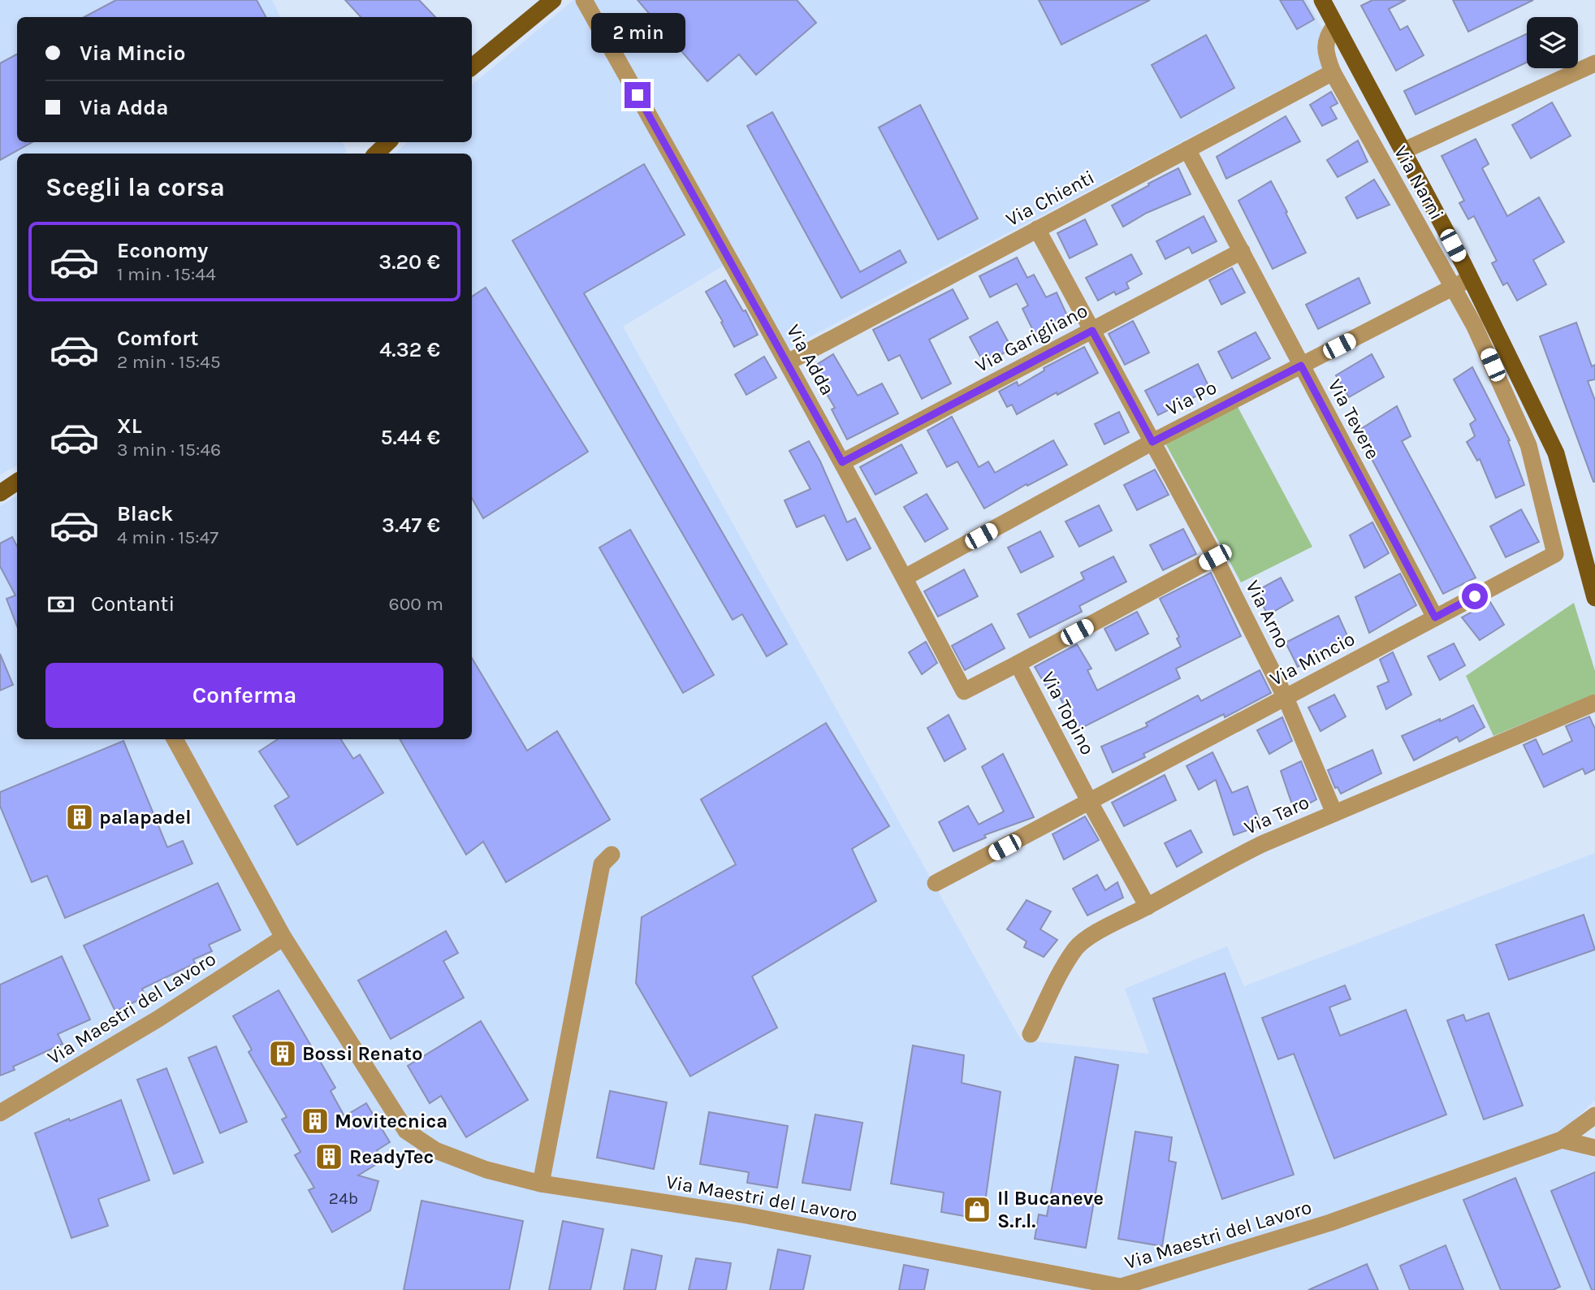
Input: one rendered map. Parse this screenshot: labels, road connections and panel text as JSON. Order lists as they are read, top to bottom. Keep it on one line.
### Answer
{"streets":{"main road":["Via Narni"],"street":["Via Chienti","Via Garigliano","Via Adda","Via Po","Via Tevere","Via Arno","Via Mincio","Via Topino","Via Taro","Via Maestri del Lavoro"]},"crossings":[["Via Narni","Via Chienti"],["Via Narni","Via Po"],["Via Narni","Via Mincio"],["Via Chienti","Via Adda"],["Via Chienti","Via Tevere"],["Via Chienti","Via Arno"],["Via Garigliano","Via Adda"],["Via Garigliano","Via Tevere"],["Via Garigliano","Via Arno"],["Via Adda","Via Po"],["Via Adda","Via Topino"],["Via Po","Via Tevere"],["Via Po","Via Arno"],["Via Tevere","Via Mincio"],["Via Arno","Via Mincio"],["Via Arno","Via Topino"],["Via Arno","Via Taro"],["Via Mincio","Via Topino"]],"places":{"building":["palapadel","Bossi Renato","Movitecnica","ReadyTec"],"shop":["Il Bucaneve S.r.l."]},"house_numbers":["24b"],"page":{"bubble":"2 min","banner":["Via Mincio","Via Adda"],"heading":"Scegli la corsa","list":[{"name":"Economy","note":"1 min · 15:44","value":"3.20 €"},{"name":"Comfort","note":"2 min · 15:45","value":"4.32 €"},{"name":"XL","note":"3 min · 15:46","value":"5.44 €"},{"name":"Black","note":"4 min · 15:47","value":"3.47 €"}],"pay":["Contanti","600 m"],"buttons":"Conferma"}}
